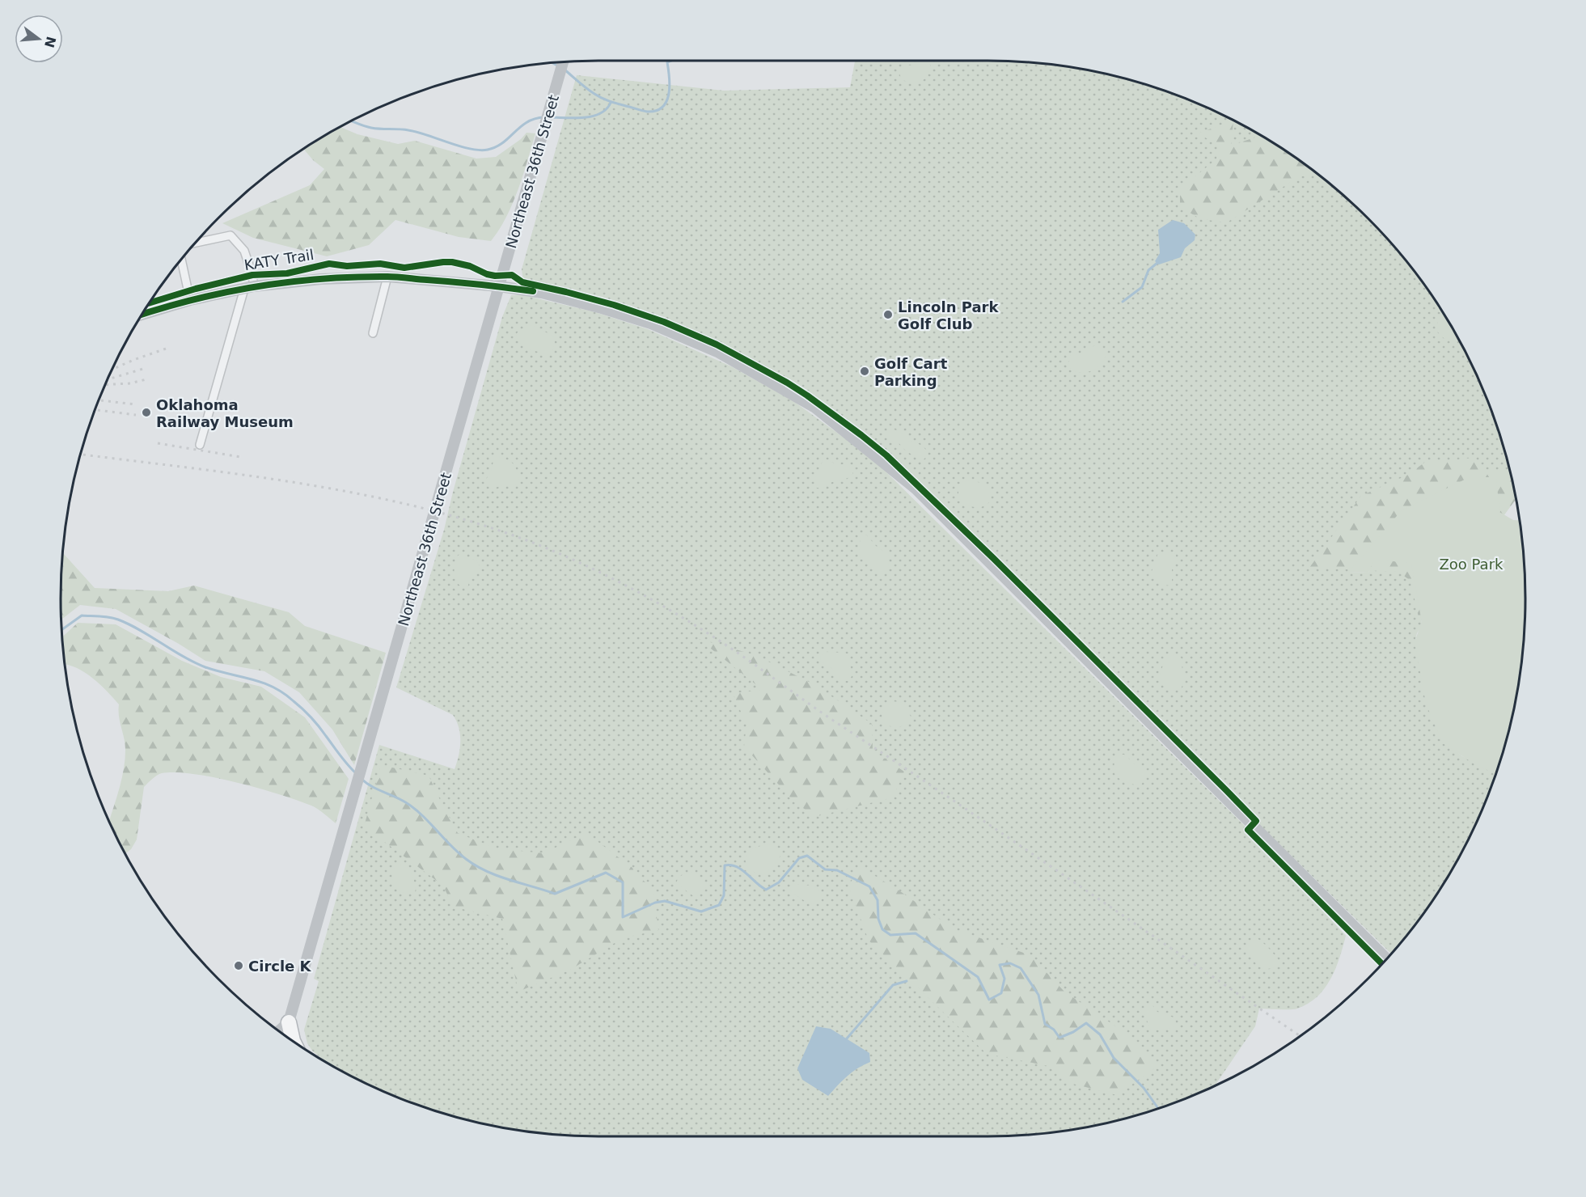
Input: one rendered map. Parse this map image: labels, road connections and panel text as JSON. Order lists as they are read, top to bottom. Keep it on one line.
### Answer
{"streets":{"street":["Northeast 36th Street"],"cycle path":["KATY Trail"]},"parks":["Zoo Park"],"places":["Lincoln Park Golf Club","Golf Cart Parking","Oklahoma Railway Museum","Circle K"],"north":"right"}
